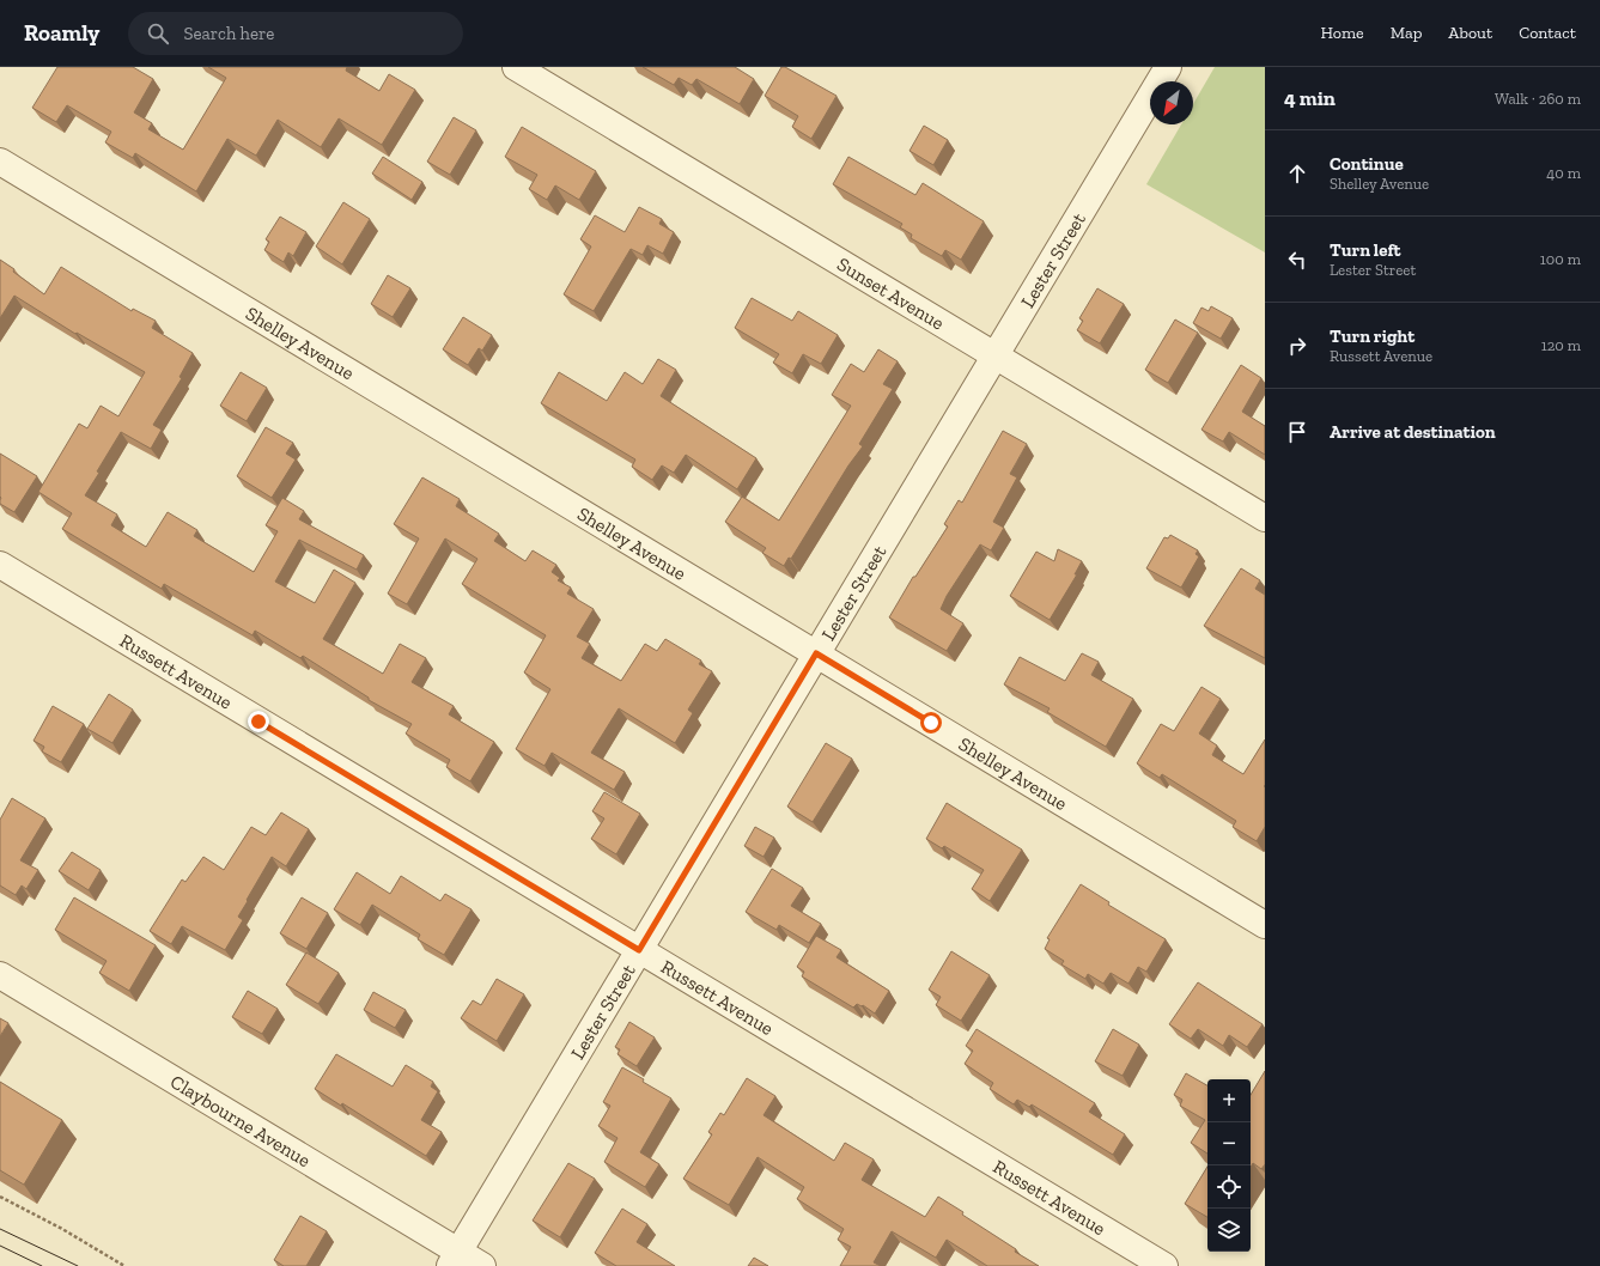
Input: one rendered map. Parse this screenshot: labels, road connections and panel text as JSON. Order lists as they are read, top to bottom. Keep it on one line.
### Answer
{"streets":{"street":["Lester Street","Sunset Avenue","Shelley Avenue","Russett Avenue","Claybourne Avenue"]},"crossings":[["Lester Street","Sunset Avenue"],["Lester Street","Shelley Avenue"],["Lester Street","Russett Avenue"],["Lester Street","Claybourne Avenue"]],"north":"bottom left","page":{"header":"Roamly","search":"Search here","nav":["Home","Map","About","Contact"],"heading":["4 min","Walk · 260 m"],"list":[["Continue","Shelley Avenue","40 m"],["Turn left","Lester Street","100 m"],["Turn right","Russett Avenue","120 m"],"Arrive at destination"],"map_buttons":["+","−"]}}
